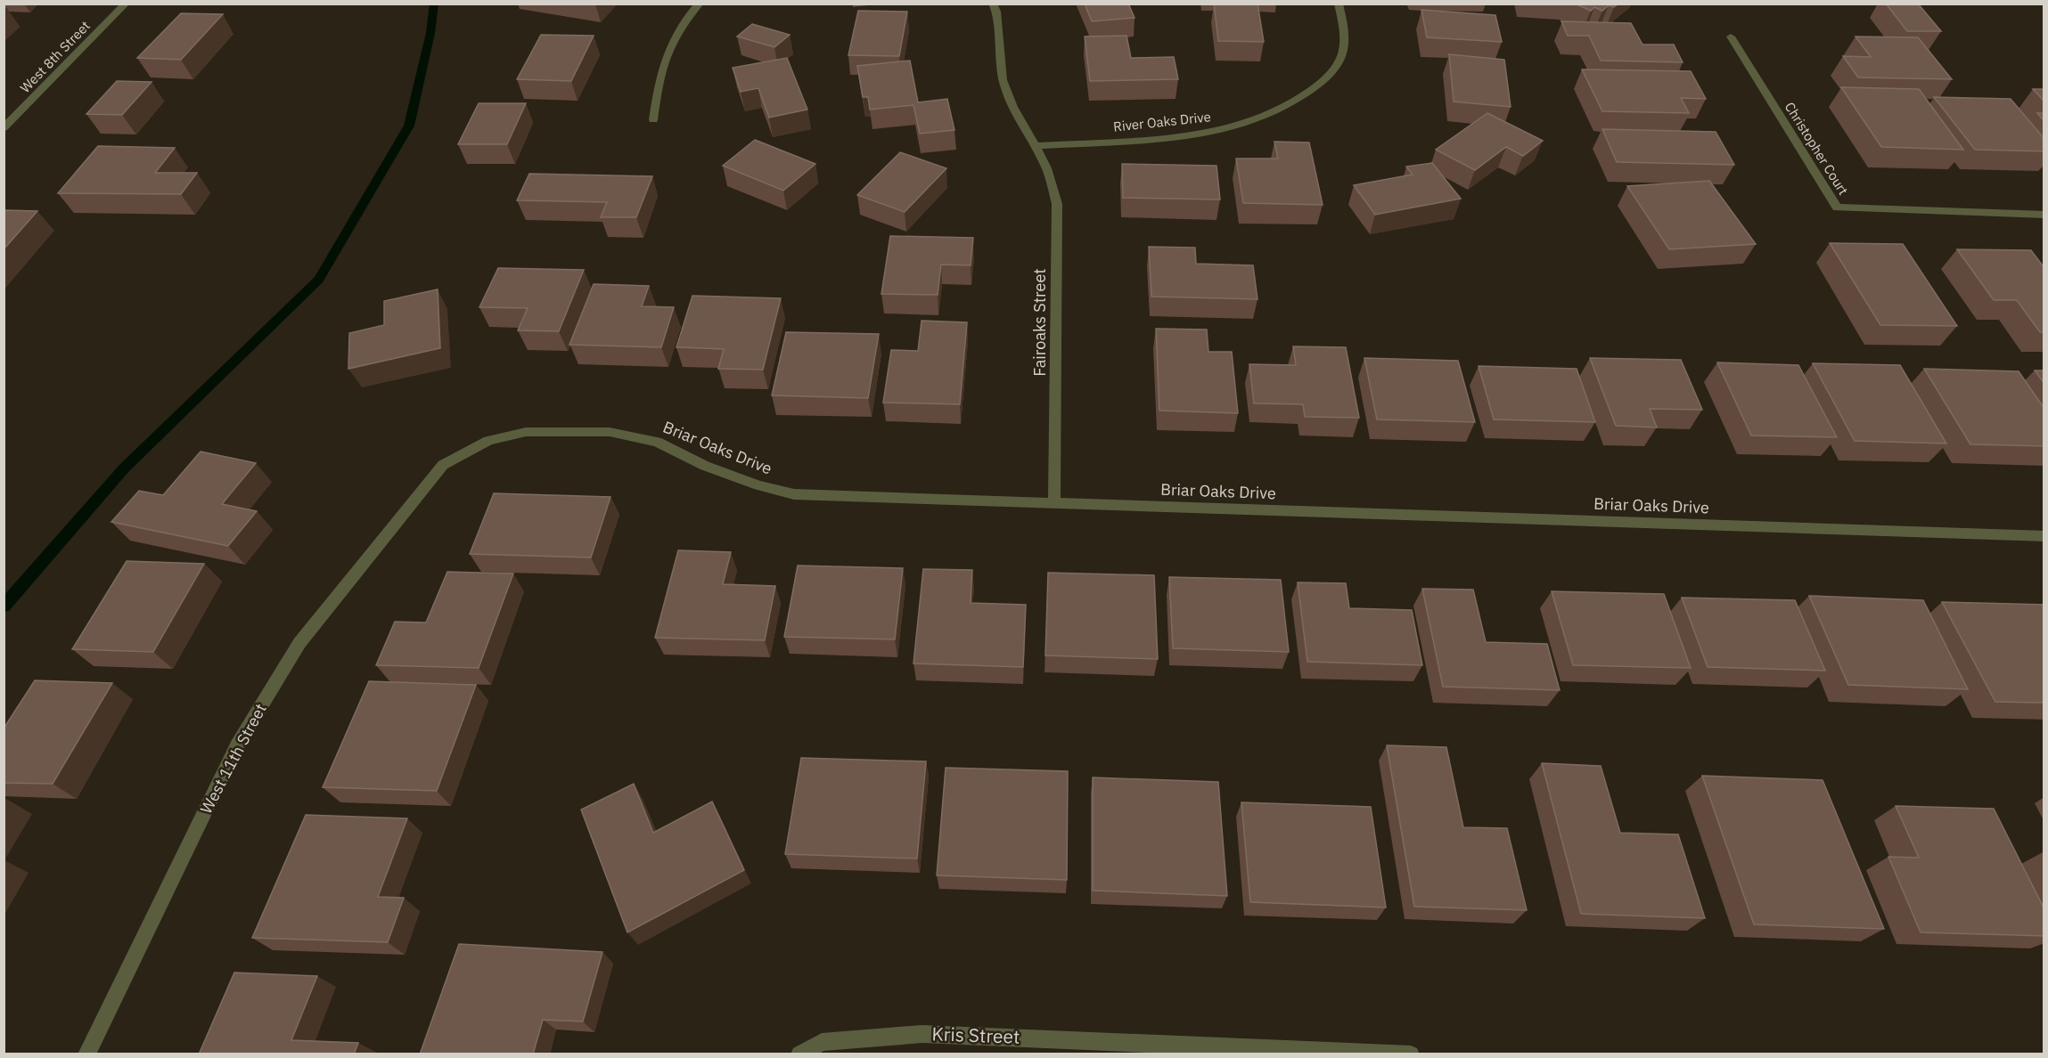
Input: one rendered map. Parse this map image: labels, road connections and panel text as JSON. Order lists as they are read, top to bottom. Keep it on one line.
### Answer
{"streets":{"street":["West 8th Street","River Oaks Drive","Christopher Court","Fairoaks Street","Briar Oaks Drive","West 11th Street","Kris Street"]},"crossings":[["River Oaks Drive","Fairoaks Street"],["Fairoaks Street","Briar Oaks Drive"],["Briar Oaks Drive","West 11th Street"]]}
